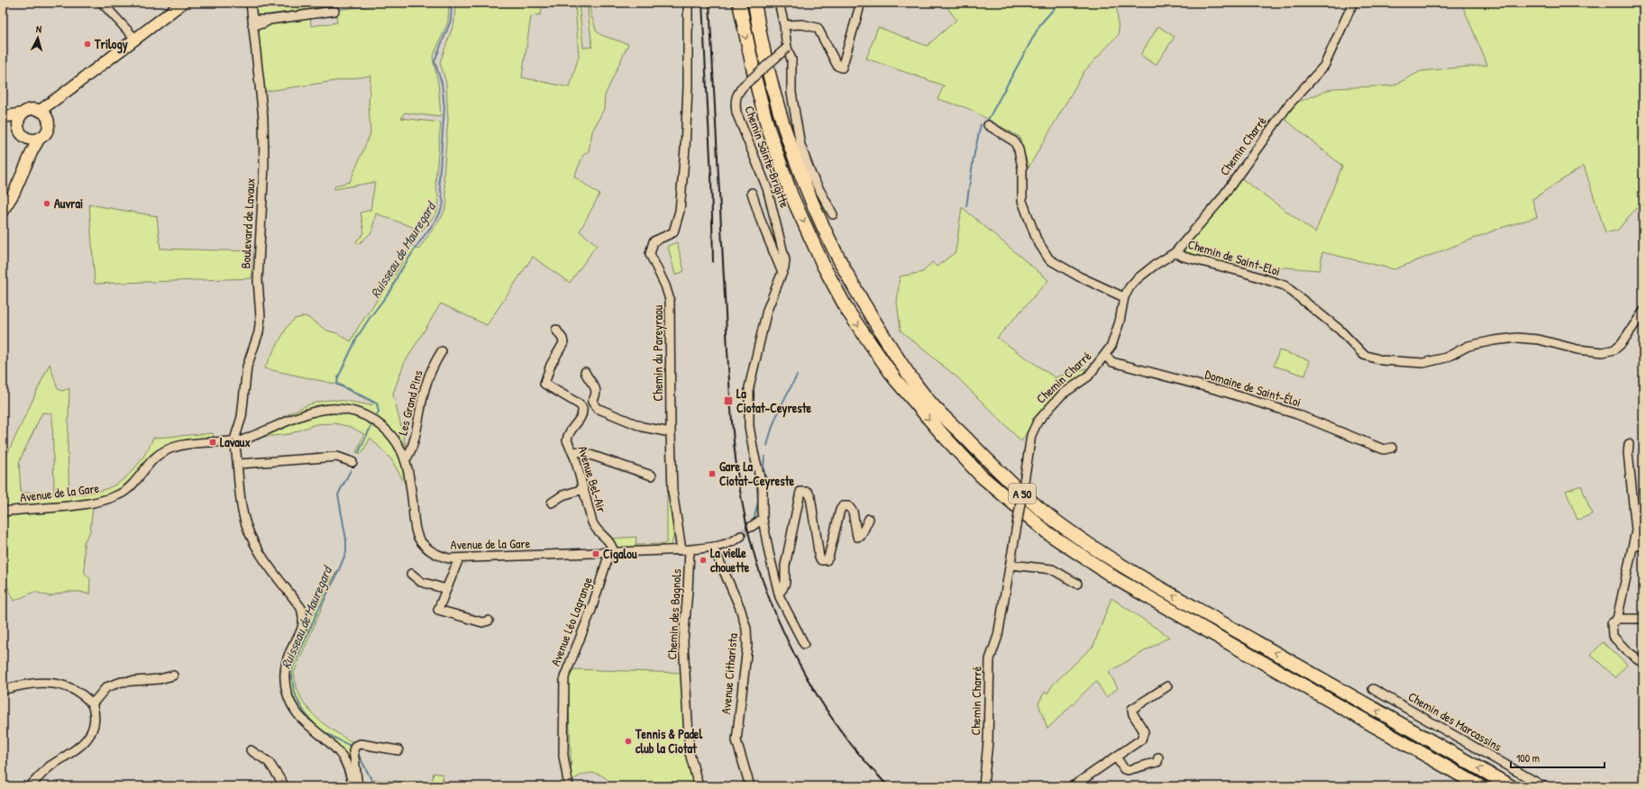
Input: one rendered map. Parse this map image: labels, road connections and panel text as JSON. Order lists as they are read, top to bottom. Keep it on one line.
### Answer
{"streets":{"highway":["A 50"],"street":["Chemin Charré","Chemin Sainte-Brigitte","Boulevard de Lavaux","Chemin de Saint-Eloi","Chemin du Pareyraou","Domaine de Saint-Éloi","Les Grand Pins","Avenue Bel-Air","Avenue de la Gare","Chemin des Bagnols","Avenue Léo Lagrange","Avenue Citharista","Chemin des Marcassins"]},"crossings":[["Chemin Charré","Chemin de Saint-Eloi"],["Chemin Charré","Domaine de Saint-Éloi"],["Boulevard de Lavaux","Avenue de la Gare"],["Chemin du Pareyraou","Avenue de la Gare"],["Chemin du Pareyraou","Chemin des Bagnols"],["Les Grand Pins","Avenue de la Gare"],["Avenue Bel-Air","Avenue de la Gare"],["Avenue Bel-Air","Avenue Léo Lagrange"],["Avenue de la Gare","Chemin des Bagnols"],["Avenue de la Gare","Avenue Léo Lagrange"],["Avenue de la Gare","Avenue Citharista"]],"water":["Ruisseau de Mauregard"],"places":{"other":["Trilogy","Auvrai","La vielle chouette","Tennis & Padel club la Ciotat"],"transit":["La Ciotat-Ceyreste","Lavaux","Gare La Ciotat-Ceyreste","Cigalou"]},"scale_bar":"100 m","north":"top"}
